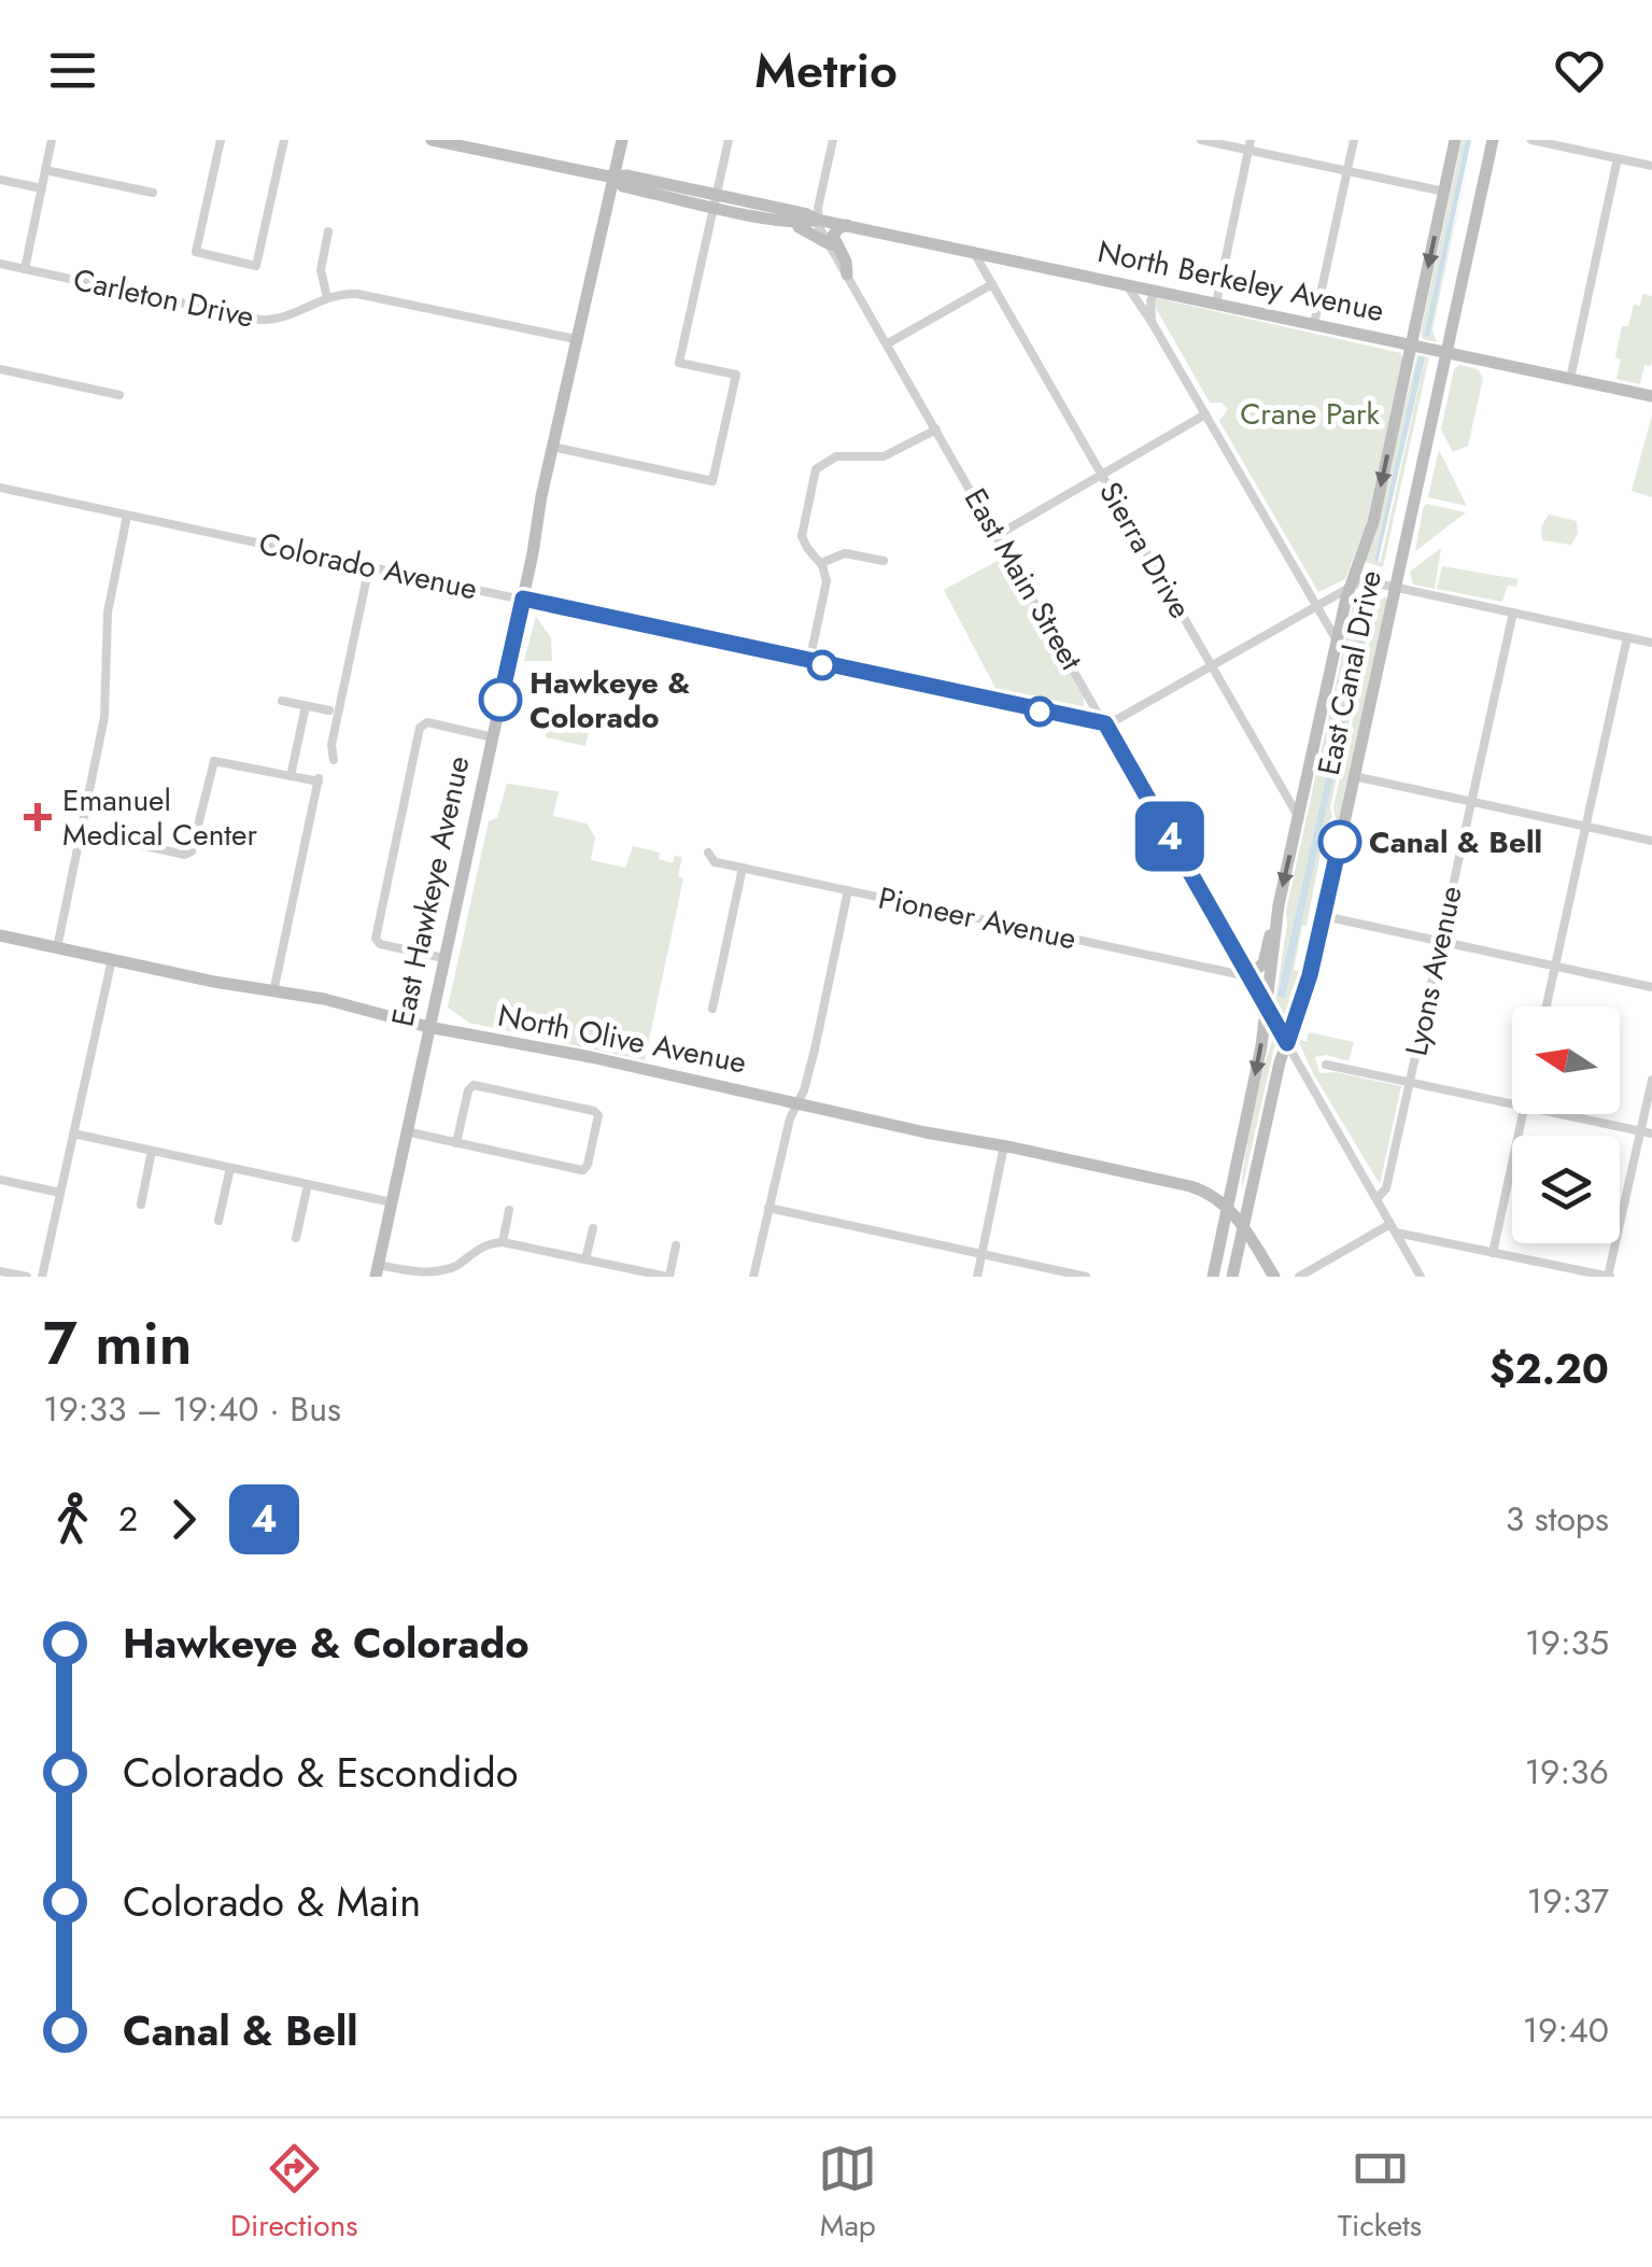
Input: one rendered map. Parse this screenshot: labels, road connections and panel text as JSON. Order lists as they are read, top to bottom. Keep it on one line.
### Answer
{"streets":{"street":["North Berkeley Avenue","Carleton Drive","Sierra Drive","Colorado Avenue","East Main Street","East Canal Drive","East Hawkeye Avenue","Pioneer Avenue","Lyons Avenue","North Olive Avenue"]},"crossings":[["North Berkeley Avenue","Sierra Drive"],["North Berkeley Avenue","East Main Street"],["North Berkeley Avenue","East Canal Drive"],["North Berkeley Avenue","East Hawkeye Avenue"],["Carleton Drive","East Hawkeye Avenue"],["Sierra Drive","East Canal Drive"],["Colorado Avenue","East Main Street"],["Colorado Avenue","East Hawkeye Avenue"],["East Main Street","East Canal Drive"],["East Main Street","Pioneer Avenue"],["East Main Street","Lyons Avenue"],["East Canal Drive","North Olive Avenue"],["East Hawkeye Avenue","North Olive Avenue"]],"parks":["Crane Park"],"places":{"other":["Hawkeye & Colorado","Canal & Bell"],"health":["Emanuel Medical Center"]},"lines":["bus line 4"],"north":"left","page":{"header":"Metrio","on_map":"4","heading":["7 min","19:33 – 19:40 · Bus","$2.20"],"legs":["2","4","3 stops"],"list":[{"name":"Hawkeye & Colorado","value":"19:35"},{"name":"Colorado & Escondido","value":"19:36"},{"name":"Colorado & Main","value":"19:37"},{"name":"Canal & Bell","value":"19:40"}],"tabs":["Directions","Map","Tickets"]}}
